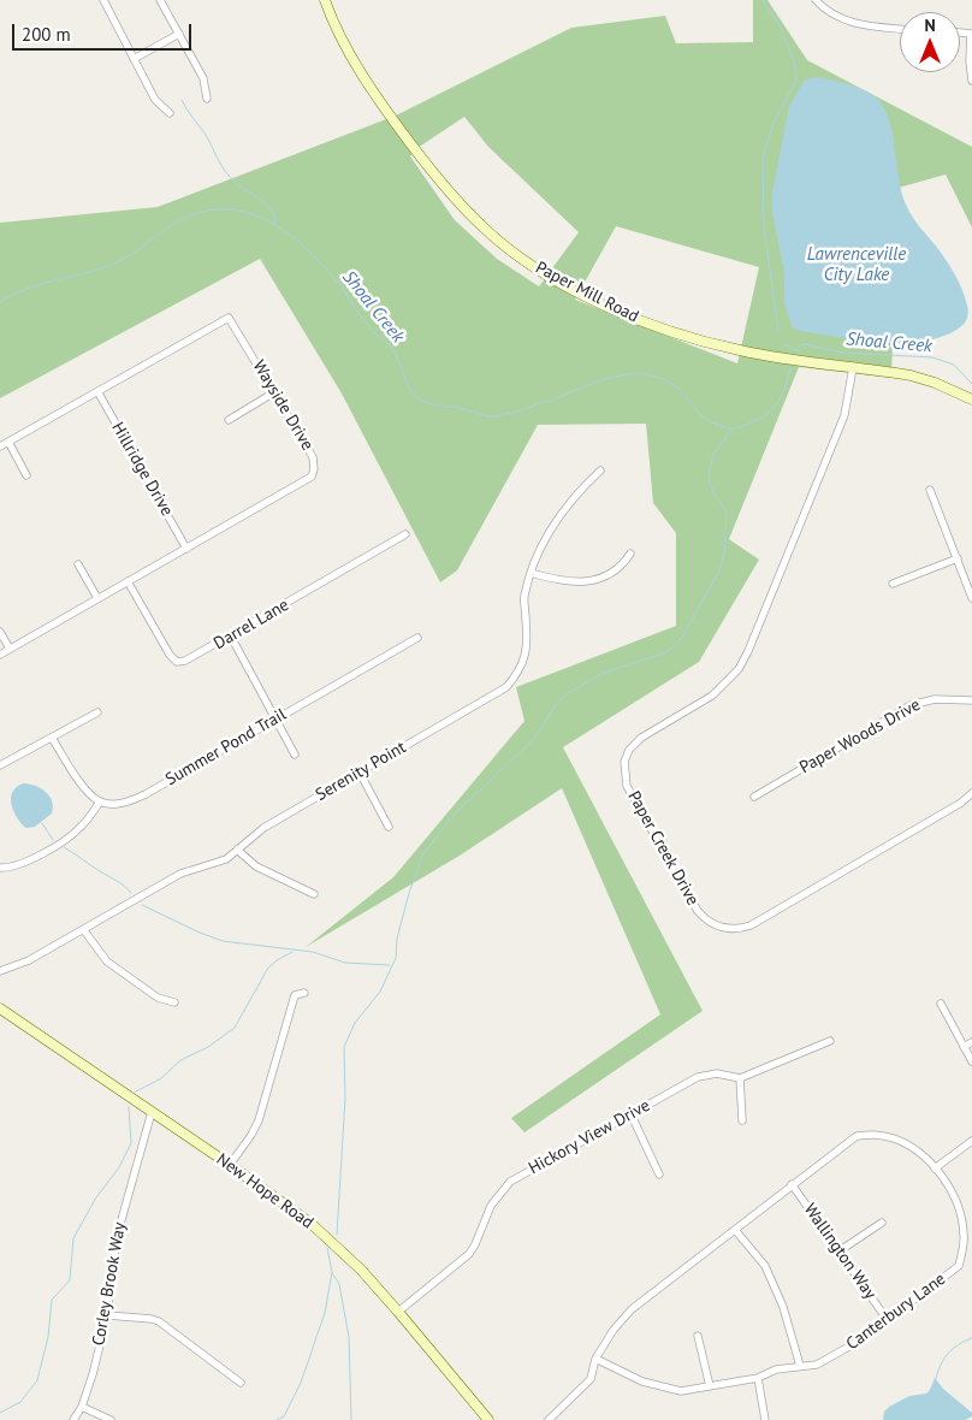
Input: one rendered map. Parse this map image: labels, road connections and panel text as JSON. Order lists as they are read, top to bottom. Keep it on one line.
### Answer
{"streets":{"street":["Paper Mill Road","Wayside Drive","Hillridge Drive","Darrel Lane","Paper Woods Drive","Summer Pond Trail","Serenity Point","Paper Creek Drive","Hickory View Drive","New Hope Road","Wallington Way","Corley Brook Way","Canterbury Lane"]},"crossings":[["Paper Mill Road","Paper Creek Drive"],["Wayside Drive","Hillridge Drive"],["Wayside Drive","Darrel Lane"],["Hickory View Drive","New Hope Road"],["New Hope Road","Corley Brook Way"],["Wallington Way","Canterbury Lane"]],"water":["Lawrenceville City Lake","Shoal Creek"],"scale_bar":"200 m","north":"top"}
